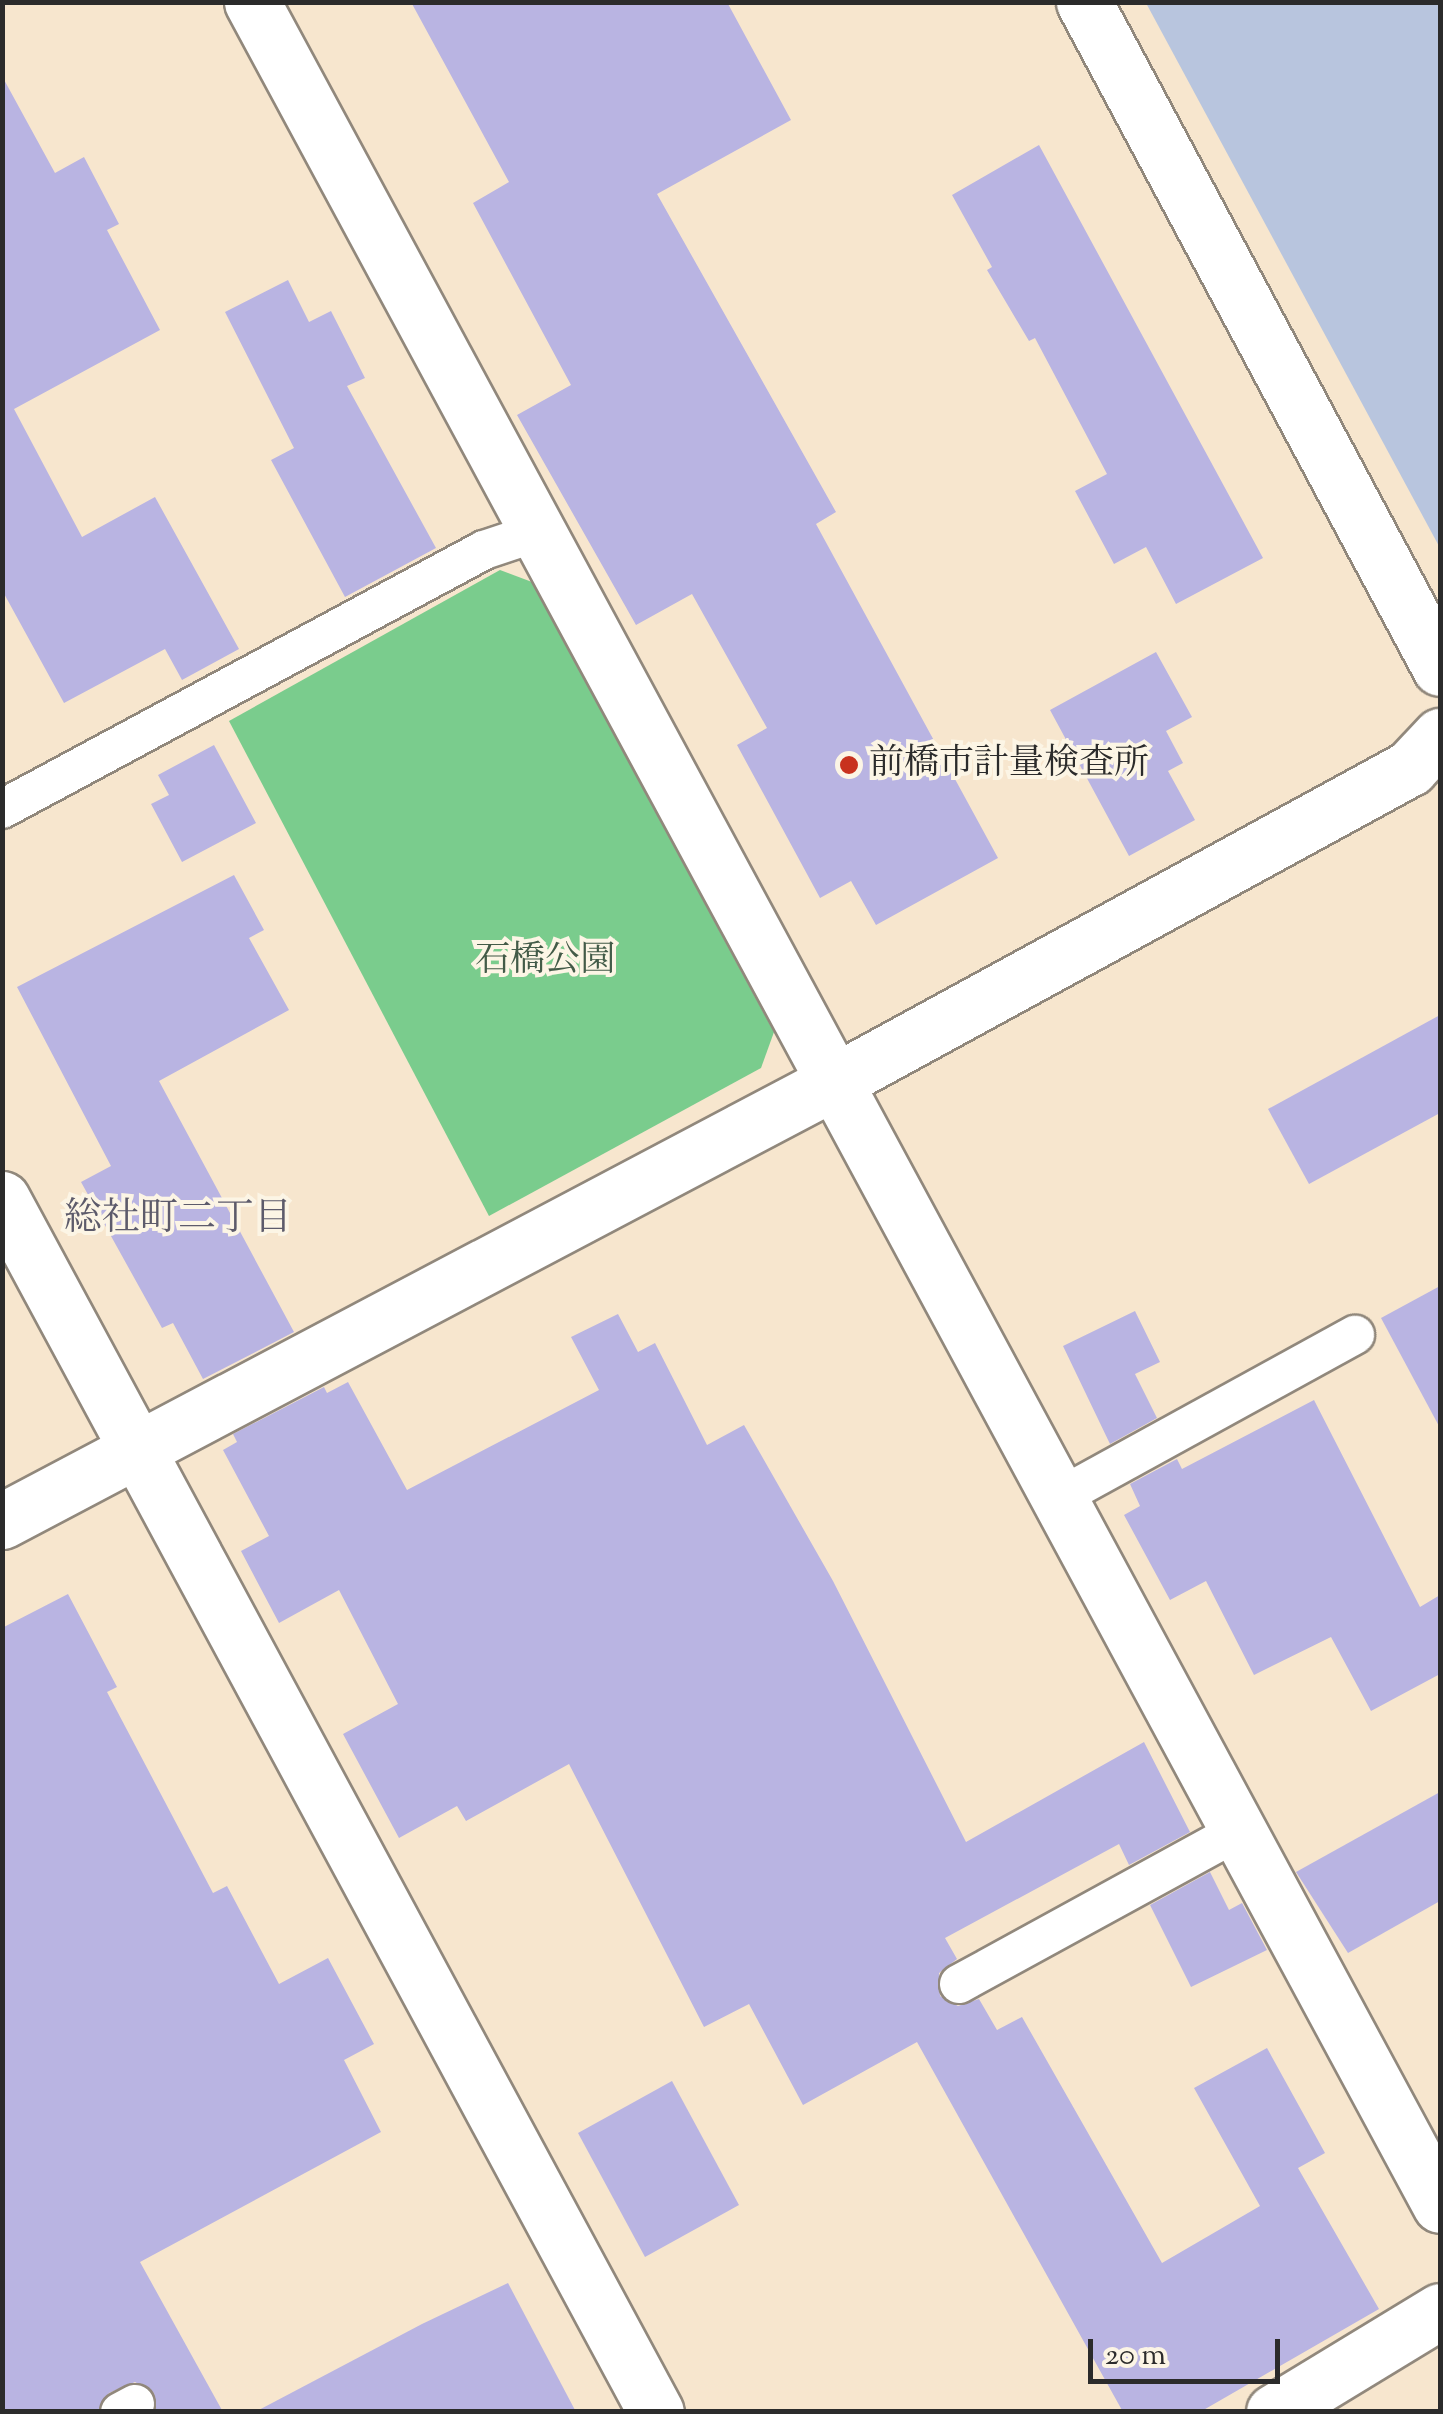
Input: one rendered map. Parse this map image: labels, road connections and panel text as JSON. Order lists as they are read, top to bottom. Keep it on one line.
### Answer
{"districts":["総社町二丁目"],"parks":["石橋公園"],"places":["前橋市計量検査所"],"scale_bar":"20 m"}
